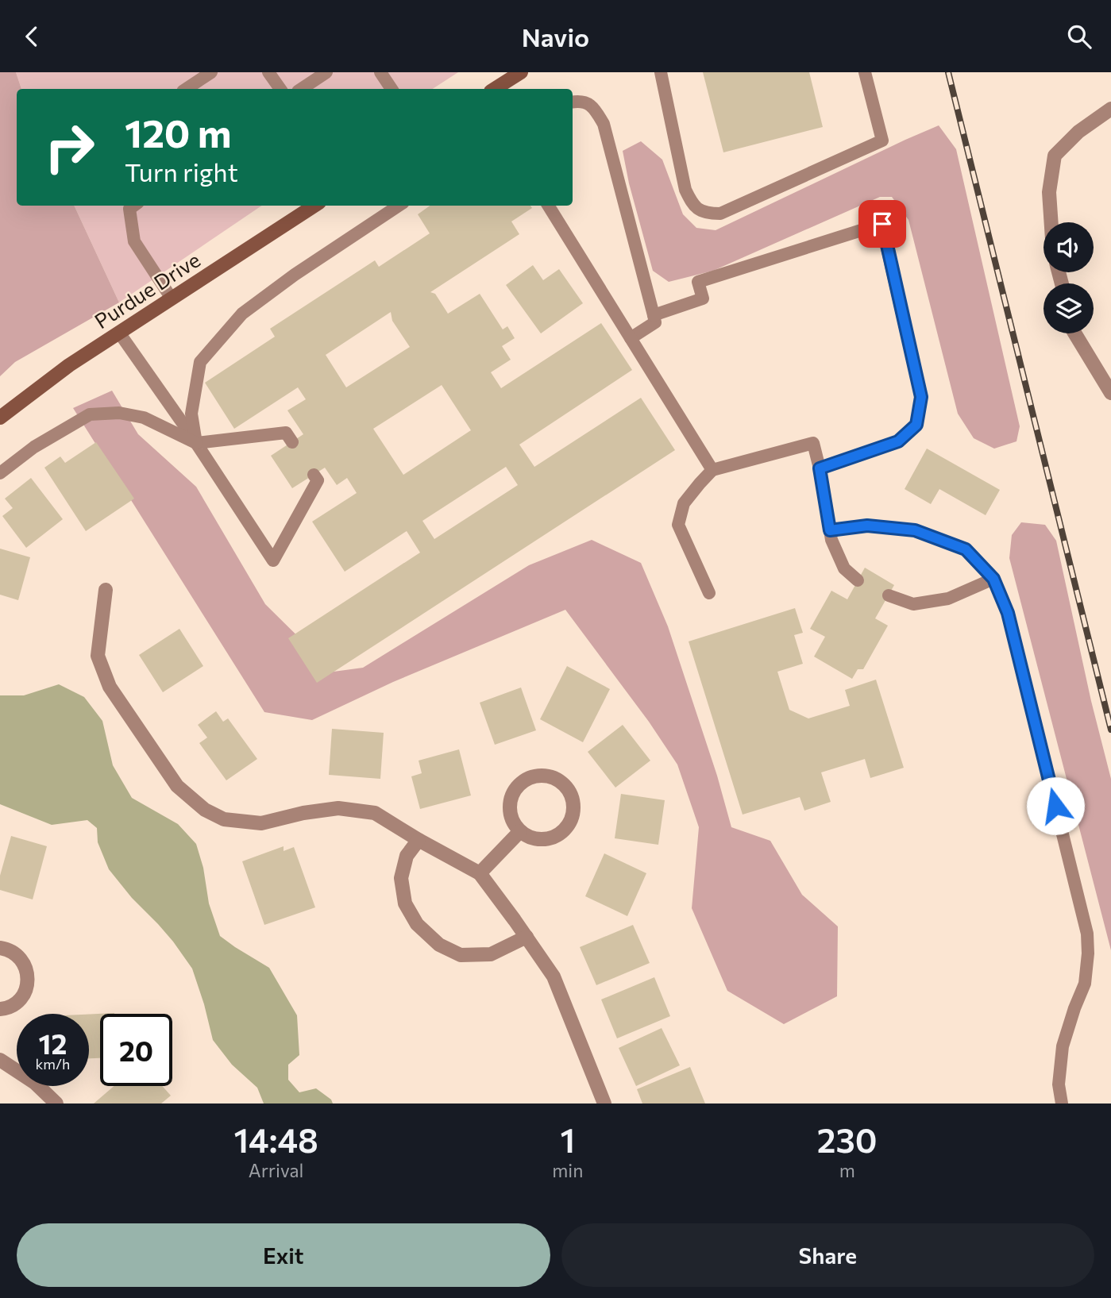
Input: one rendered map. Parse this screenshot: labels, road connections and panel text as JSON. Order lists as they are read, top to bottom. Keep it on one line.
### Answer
{"streets":{"street":["Purdue Drive"]},"page":{"header":"Navio","turn":["120 m","Turn right"],"speed":"12 km/h","limit":"20","eta":["14:48","Arrival","1","min","230","m"],"buttons":["Exit","Share"]}}
